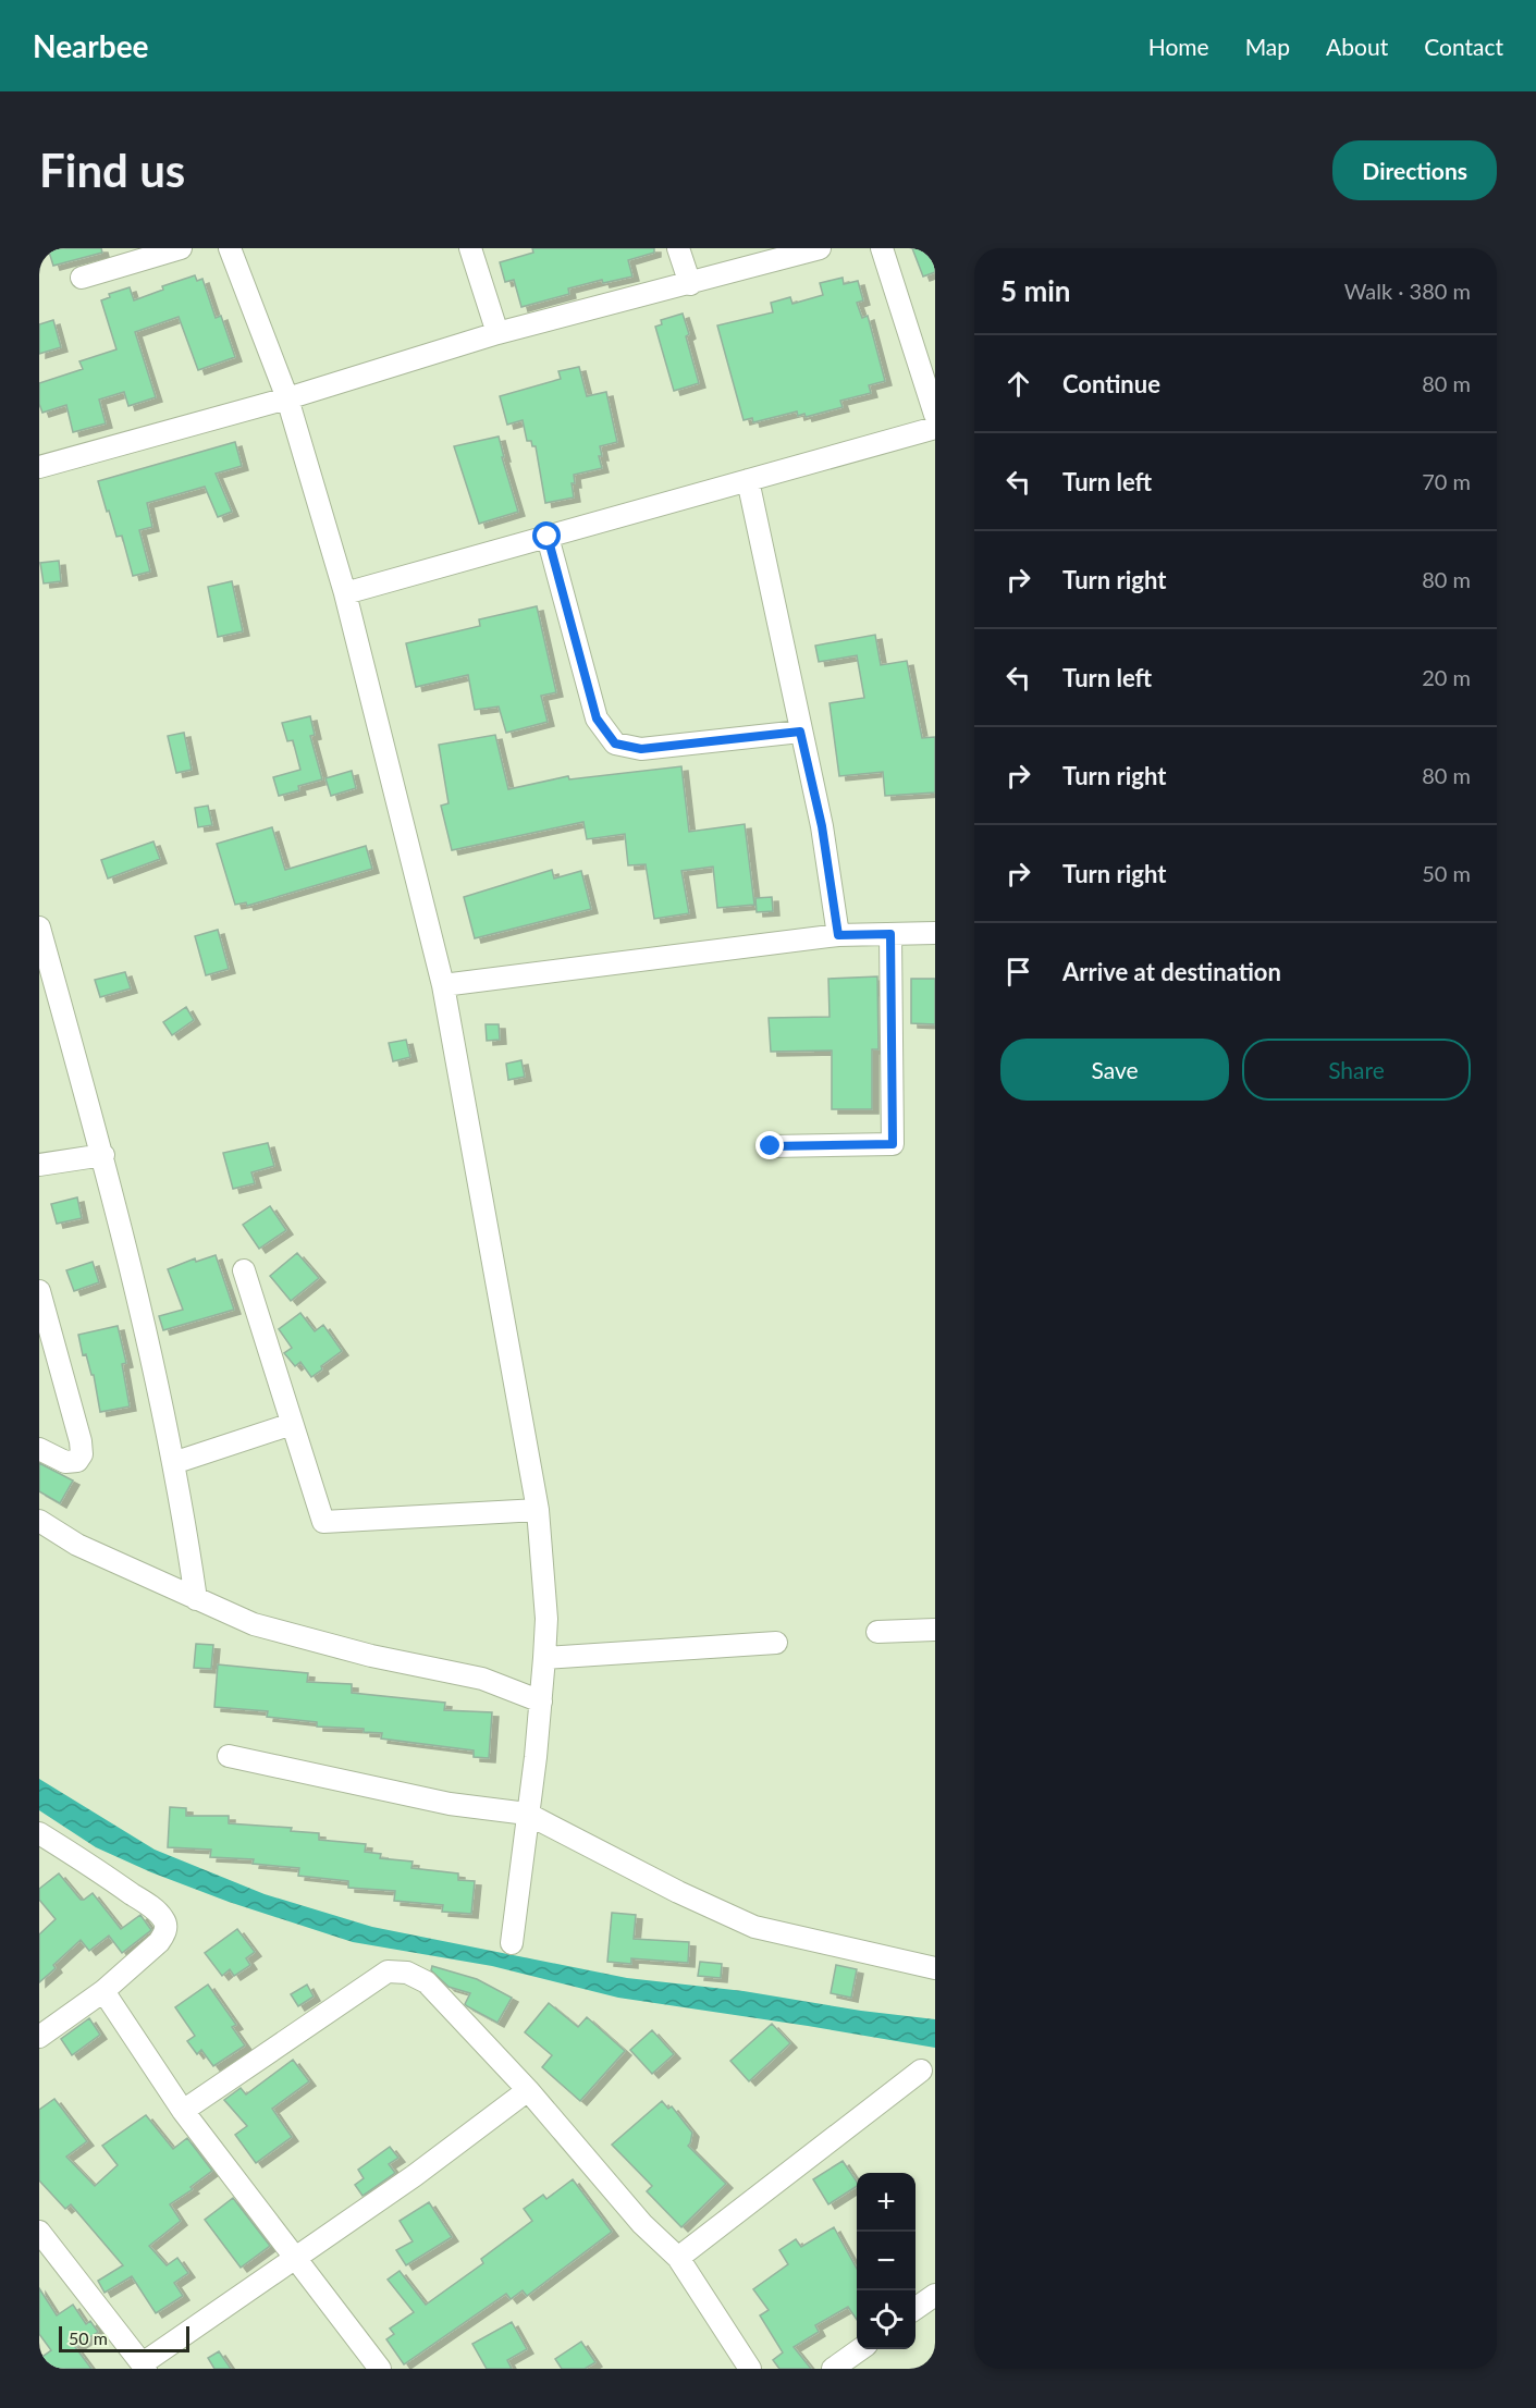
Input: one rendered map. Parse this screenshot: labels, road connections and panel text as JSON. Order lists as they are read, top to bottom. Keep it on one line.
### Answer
{"scale_bar":"50 m","page":{"header":"Nearbee","nav":["Home","Map","About","Contact"],"buttons":["Directions",["Save","Share"]],"title":"Find us","heading":["5 min","Walk · 380 m"],"list":[["Continue","80 m"],["Turn left","70 m"],["Turn right","80 m"],["Turn left","20 m"],["Turn right","80 m"],["Turn right","50 m"],"Arrive at destination"],"map_buttons":["+","−"],"scale":"50 m"}}
